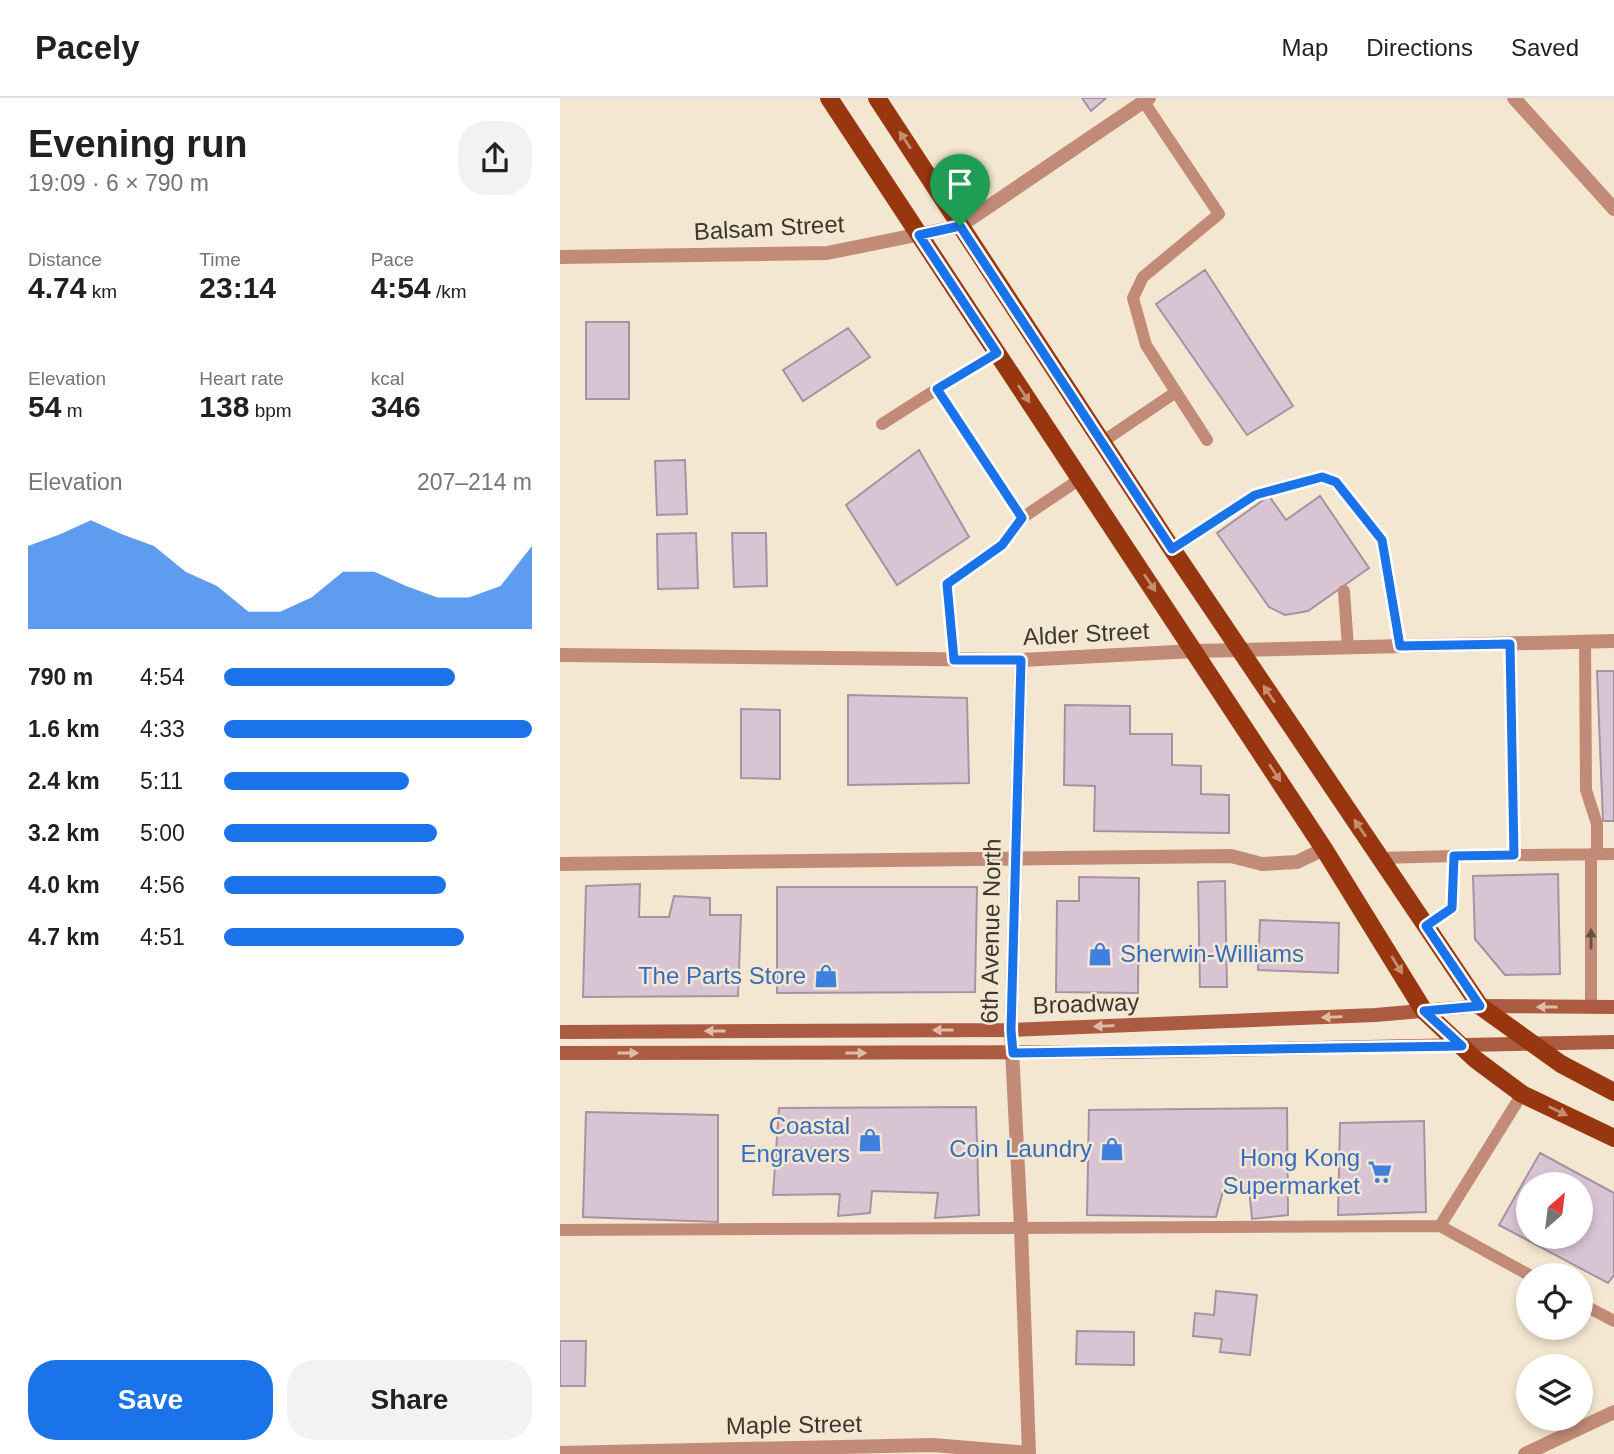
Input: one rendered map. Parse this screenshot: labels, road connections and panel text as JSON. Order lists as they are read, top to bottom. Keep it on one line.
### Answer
{"streets":{"main road":["Broadway"],"street":["Balsam Street","Alder Street","6th Avenue North","Maple Street"]},"crossings":[["Alder Street","6th Avenue North"],["6th Avenue North","Broadway"],["6th Avenue North","Maple Street"]],"places":{"shop":["Sherwin-Williams","The Parts Store","Coastal Engravers","Coin Laundry"],"supermarket":["Hong Kong Supermarket"]},"north":"top right","page":{"header":"Pacely","nav":["Map","Directions","Saved"],"heading":["Evening run","19:09 · 6 × 790 m"],"stats":[["Distance","4.74 km"],["Time","23:14"],["Pace","4:54 /km"],["Elevation","54 m"],["Heart rate","138 bpm"],["kcal","346"]],"chart":["Elevation","207–214 m"],"list":[{"name":"790 m","note":"4:54"},{"name":"1.6 km","note":"4:33"},{"name":"2.4 km","note":"5:11"},{"name":"3.2 km","note":"5:00"},{"name":"4.0 km","note":"4:56"},{"name":"4.7 km","note":"4:51"}],"buttons":["Save","Share"]}}
